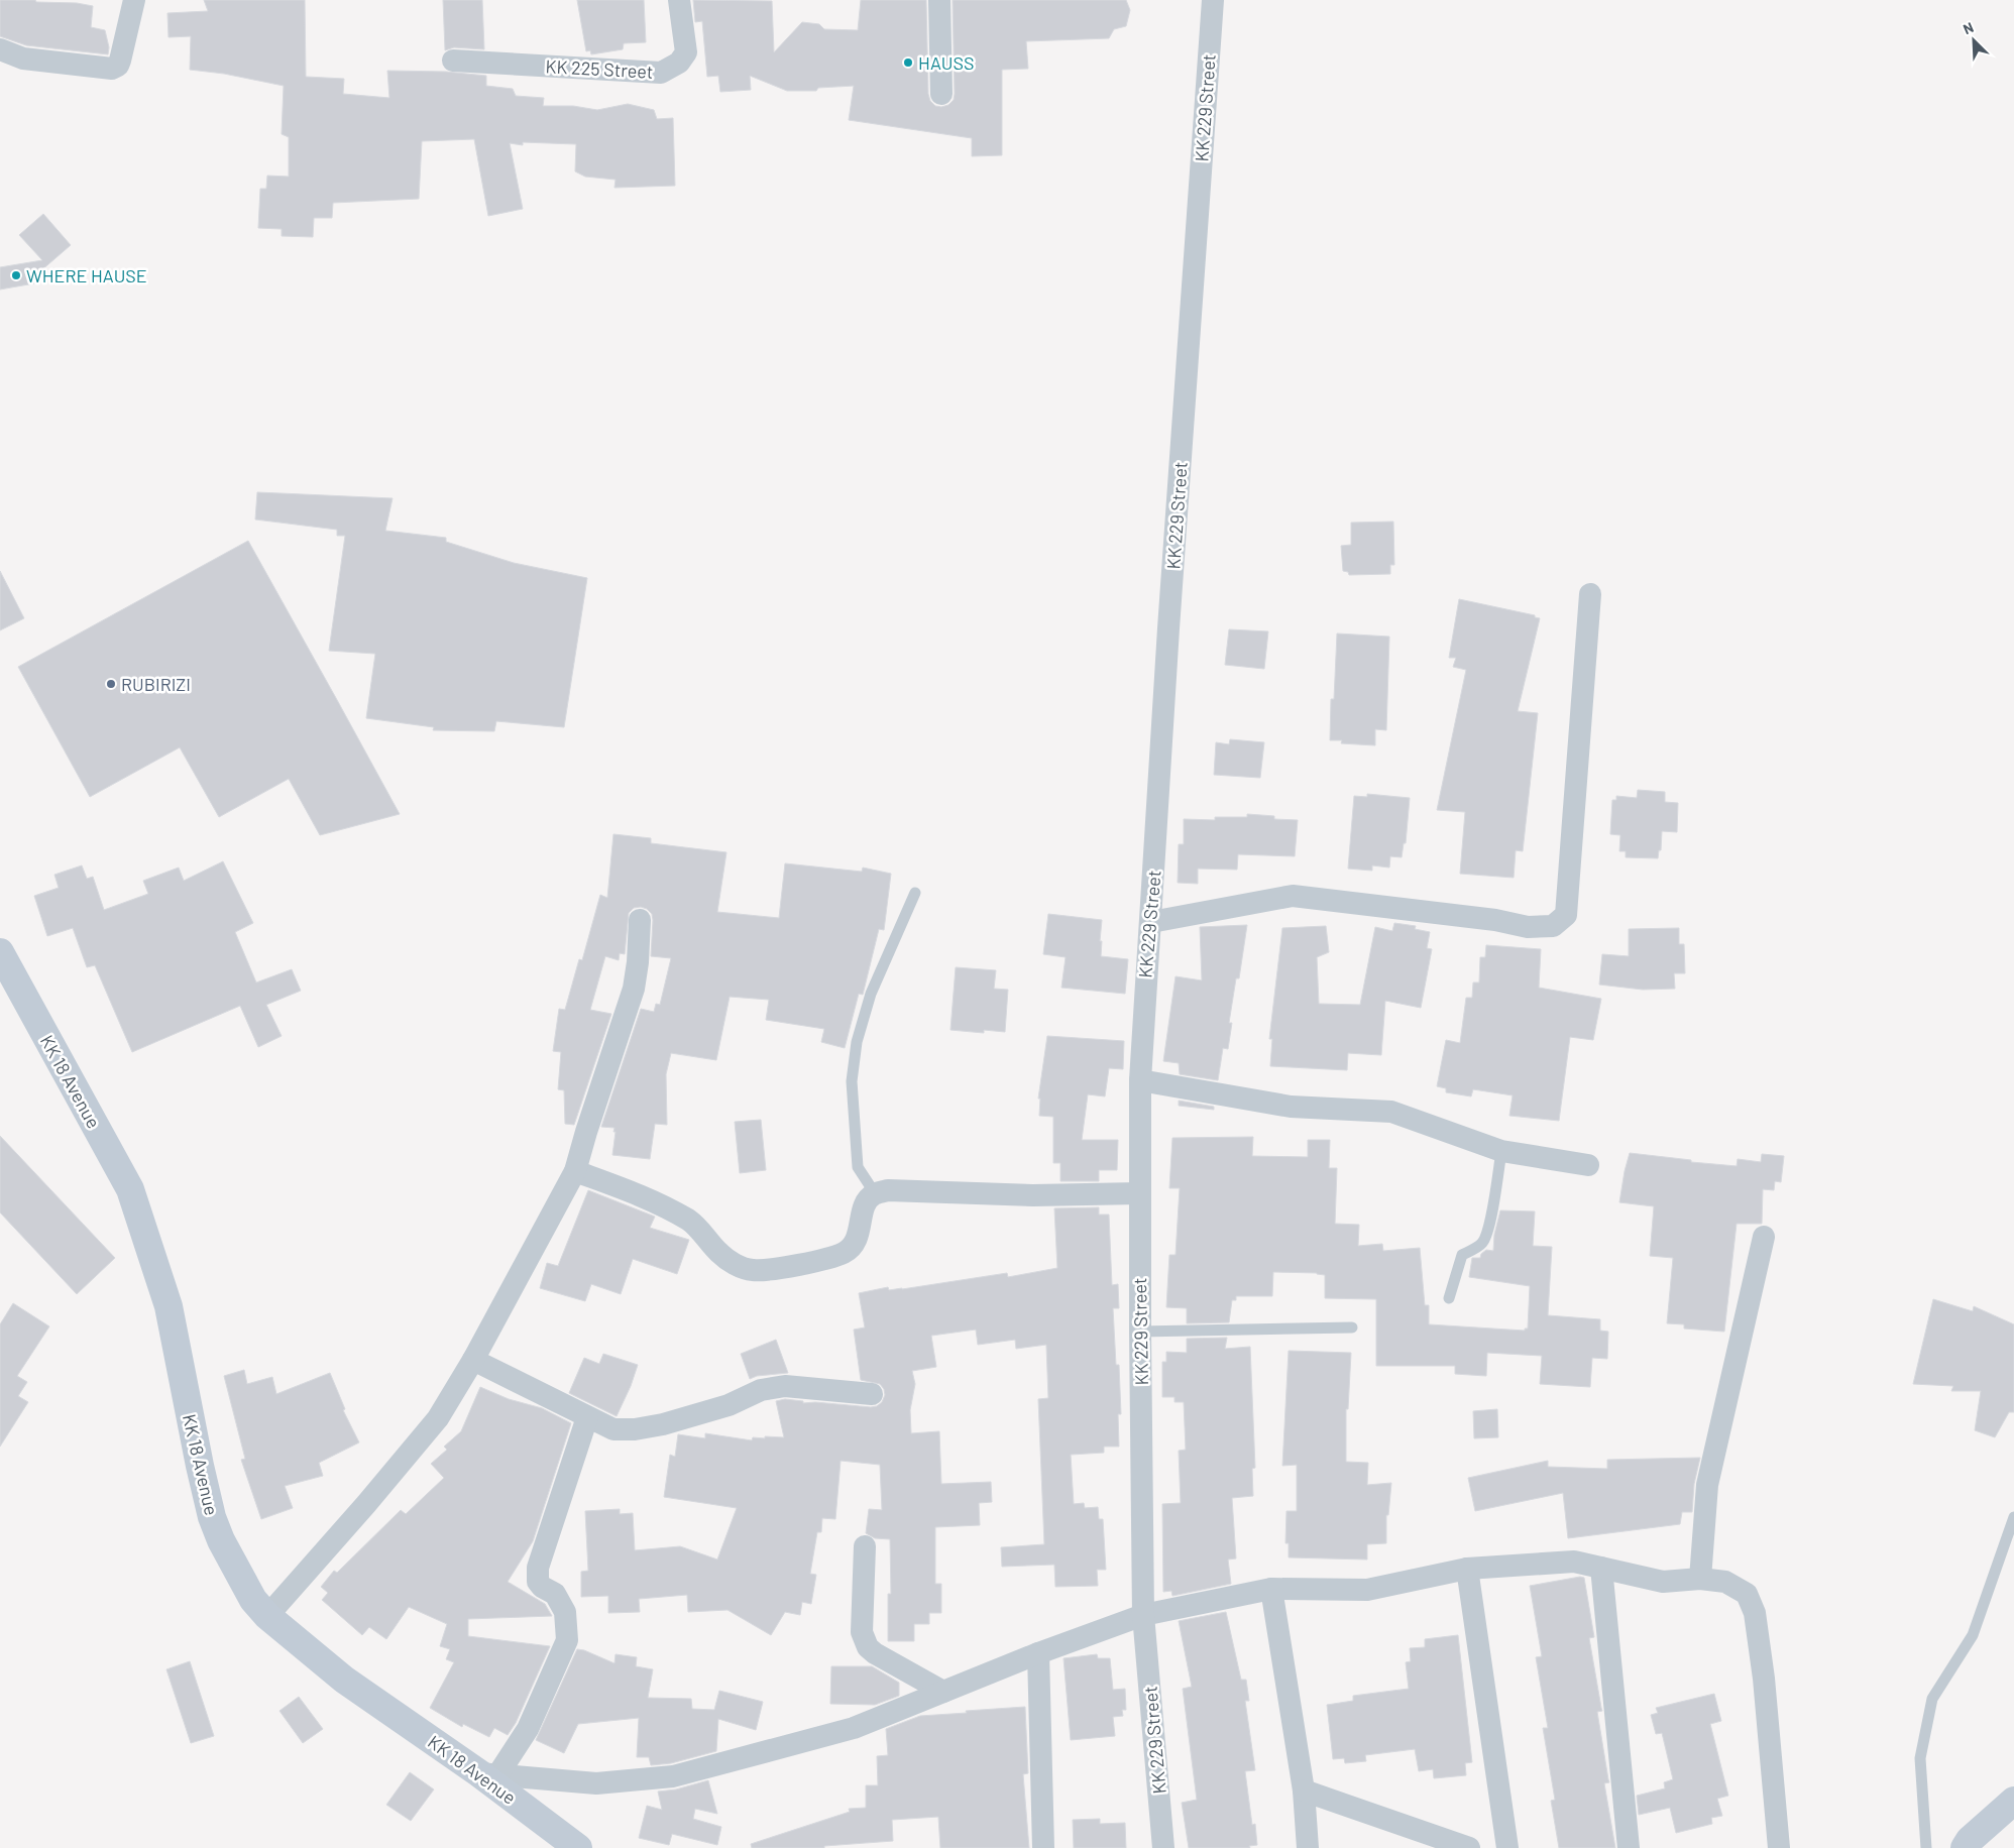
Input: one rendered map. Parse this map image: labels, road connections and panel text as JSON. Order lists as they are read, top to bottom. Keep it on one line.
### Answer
{"streets":{"main road":["KK 18 Avenue"],"street":["KK 225 Street","KK 229 Street"]},"places":["HAUSS","WHERE HAUSE","RUBIRIZI"],"north":"top left"}
